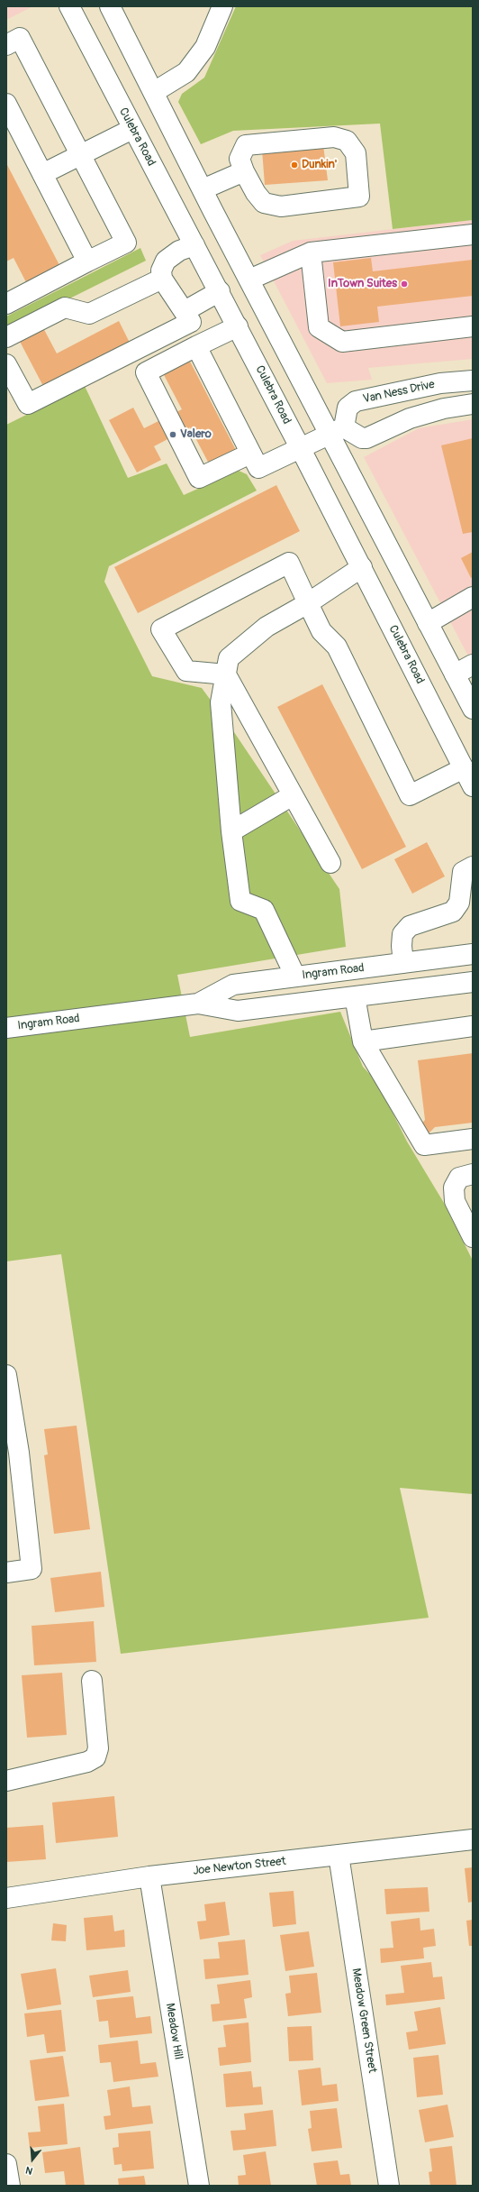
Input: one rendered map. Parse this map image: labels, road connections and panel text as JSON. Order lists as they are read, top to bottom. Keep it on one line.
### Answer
{"streets":{"street":["Culebra Road","Van Ness Drive","Ingram Road","Joe Newton Street","Meadow Green Street","Meadow Hill"]},"crossings":[["Joe Newton Street","Meadow Green Street"],["Joe Newton Street","Meadow Hill"]],"places":["Dunkin'","InTown Suites","Valero"],"north":"bottom"}
